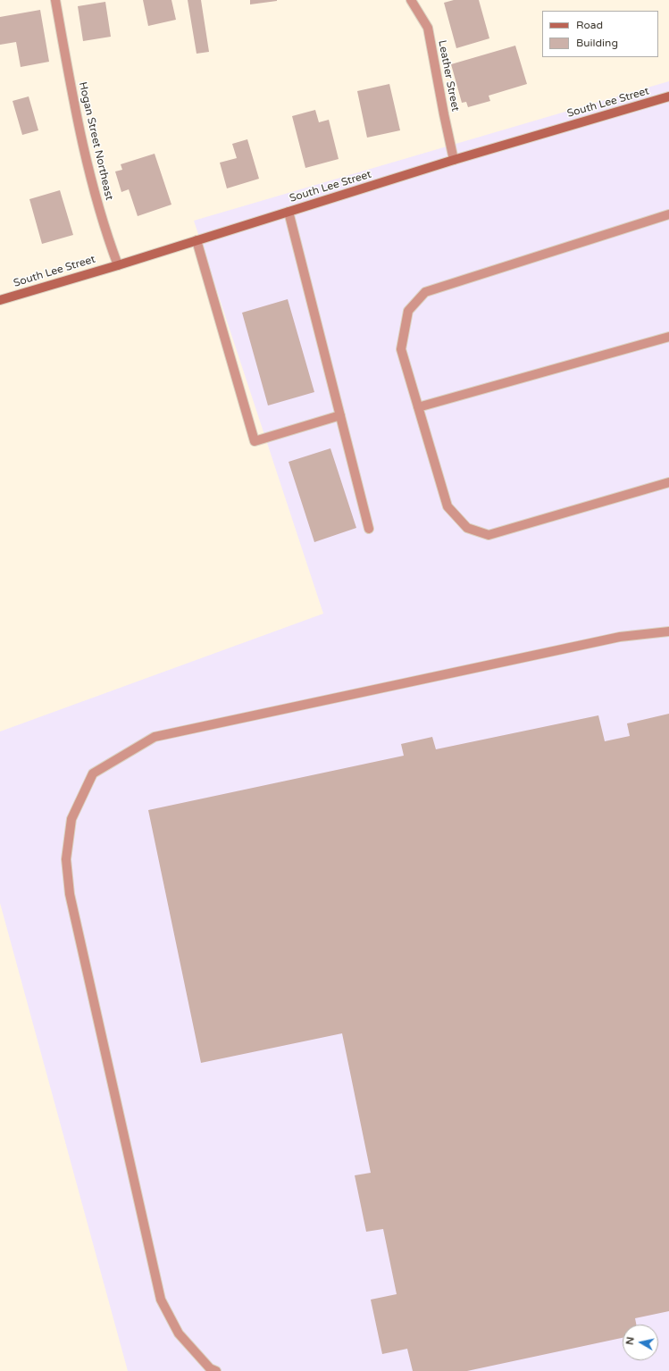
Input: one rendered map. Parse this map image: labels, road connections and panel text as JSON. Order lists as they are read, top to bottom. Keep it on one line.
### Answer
{"streets":{"street":["Leather Street","South Lee Street","Hogan Street Northeast"]},"crossings":[["Leather Street","South Lee Street"],["South Lee Street","Hogan Street Northeast"]],"legend":["Road","Building"],"north":"left"}
